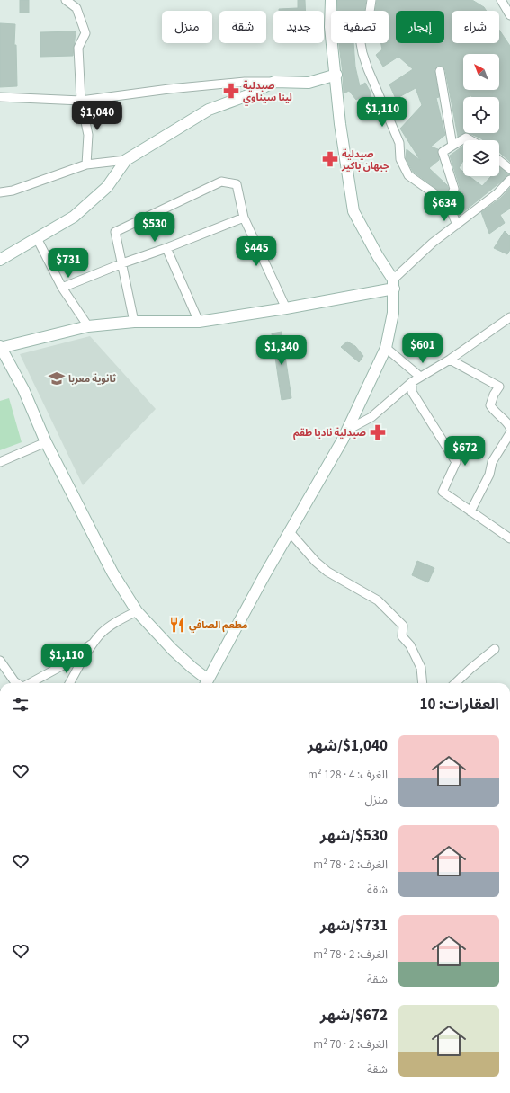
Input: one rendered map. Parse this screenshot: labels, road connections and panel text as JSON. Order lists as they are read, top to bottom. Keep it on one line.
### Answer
{"places":{"pharmacy":["صيدلية لينا سيناوي","صيدلية جيهان باكير","صيدلية ناديا طقم"],"school or university":["ثانوية معربا"],"restaurant":["مطعم الصافي"]},"north":"top left","page":{"chip":["شراء","إيجار","تصفية","جديد","شقة","منزل"],"price":["$1,110","$1,040","$634","$530","$445","$731","$601","$1,340","$672","$1,110"],"heading":"العقارات: 10","list":[{"name":"$1,040/شهر","note":"الغرف: 4 · 128 m² · منزل"},{"name":"$530/شهر","note":"الغرف: 2 · 78 m² · شقة"},{"name":"$731/شهر","note":"الغرف: 2 · 78 m² · شقة"},{"name":"$672/شهر","note":"الغرف: 2 · 70 m² · شقة"}]}}
